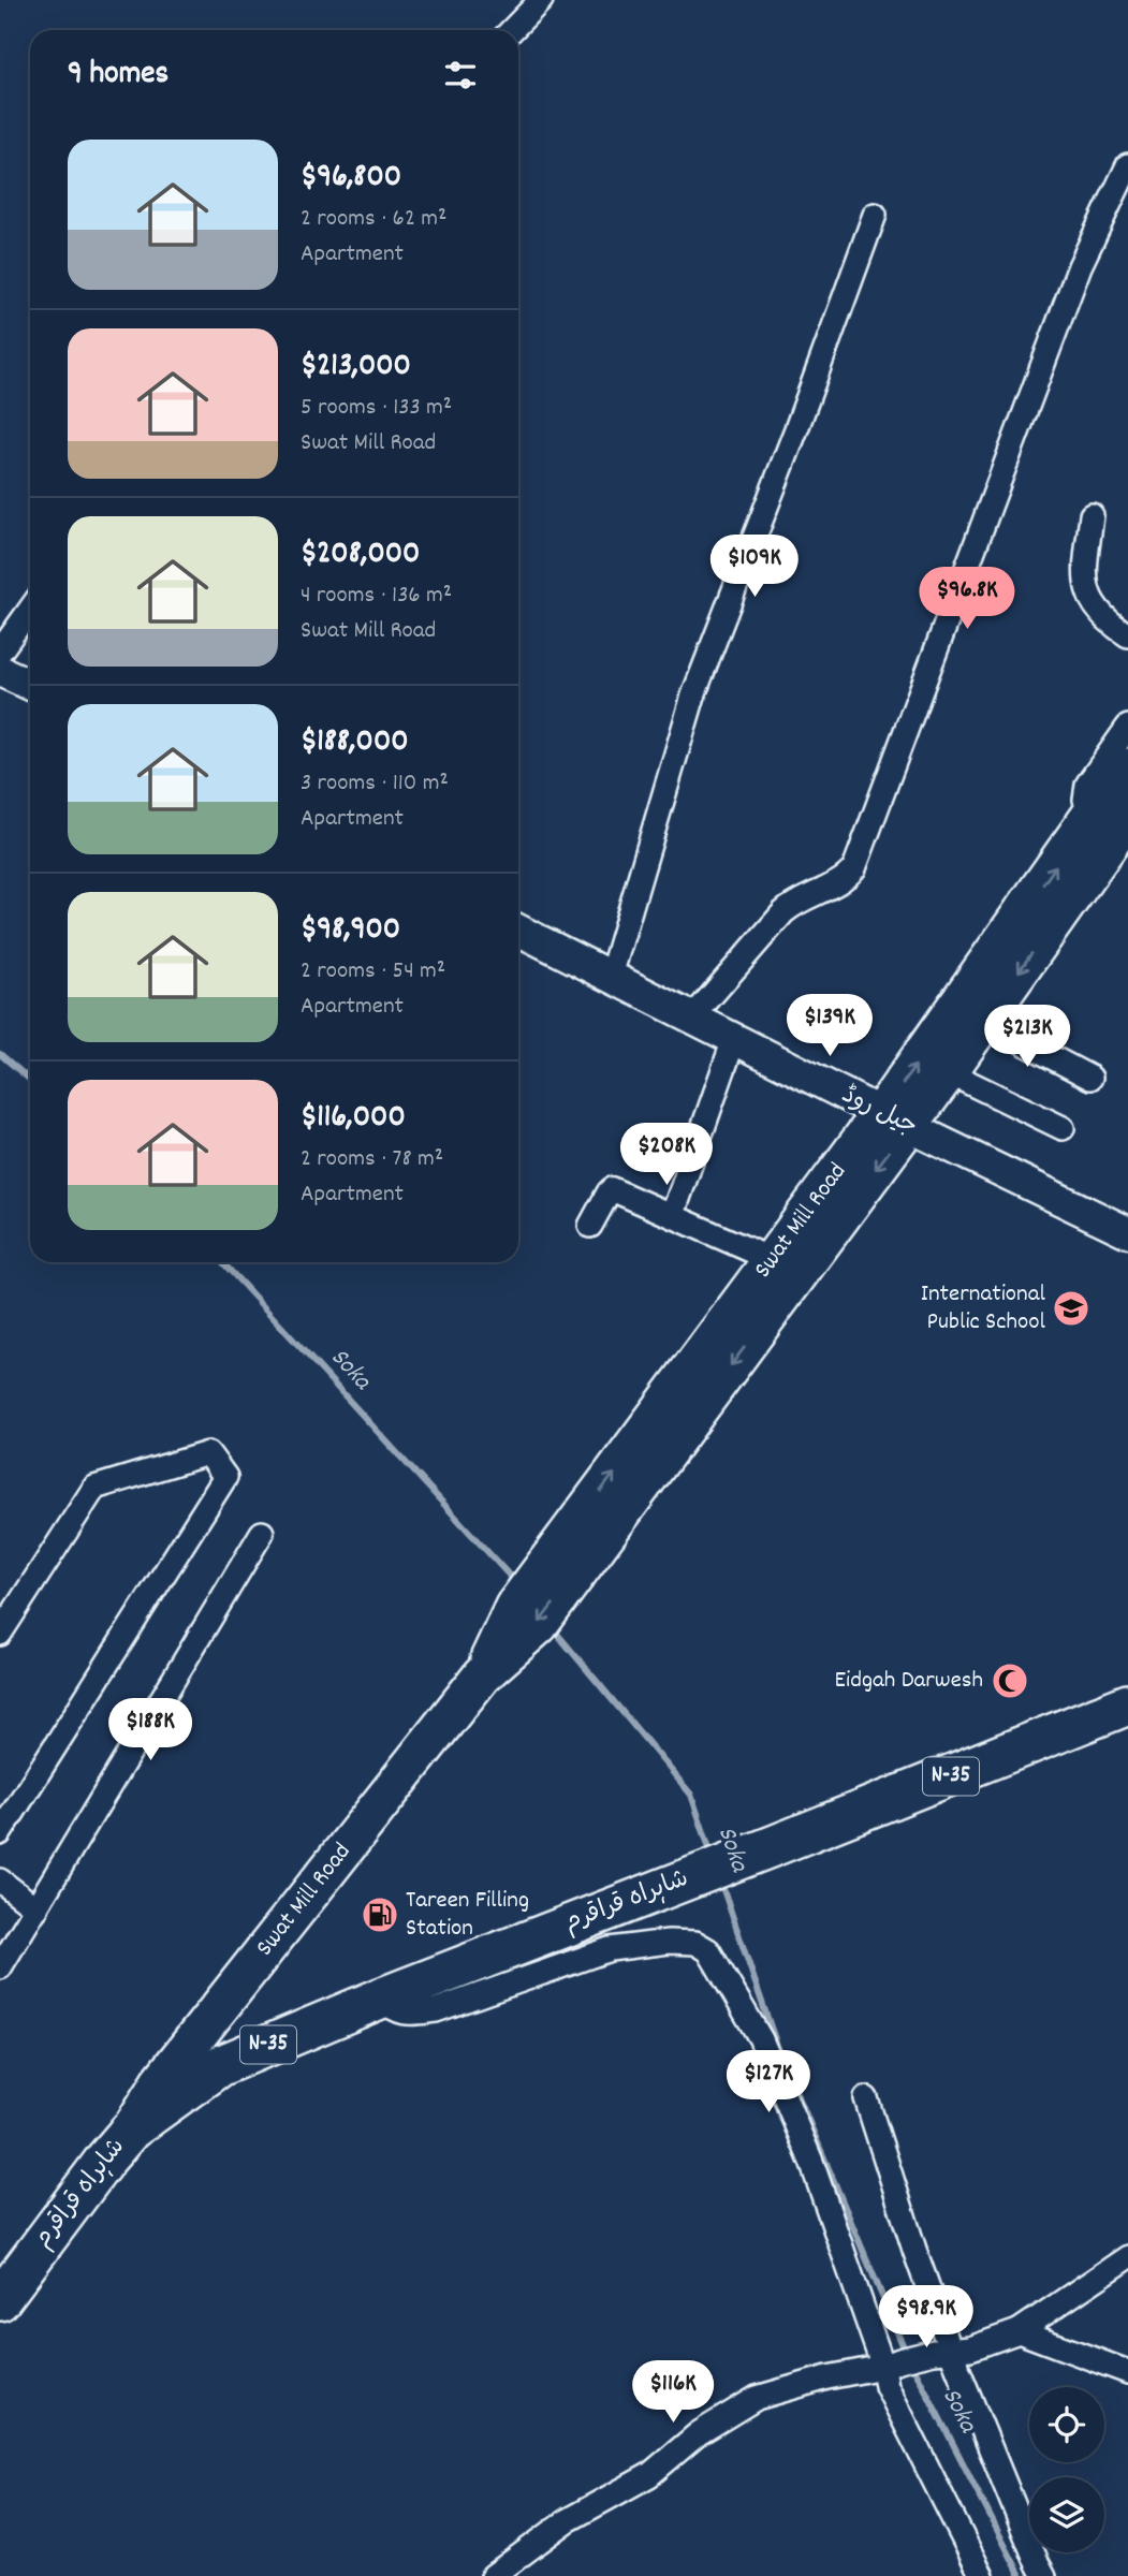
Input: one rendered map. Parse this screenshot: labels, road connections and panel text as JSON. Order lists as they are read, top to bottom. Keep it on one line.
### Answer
{"streets":{"highway":["N-35","شاہراہ قراقرم"],"main road":["Swat Mill Road"],"street":["جیل روڈ"]},"crossings":[["جیل روڈ","Swat Mill Road"],["Swat Mill Road","شاہراہ قراقرم"]],"water":["Soka"],"places":{"school or university":["International Public School"],"mosque":["Eidgah Darwesh"],"fuel station":["Tareen Filling Station"]},"page":{"heading":"9 homes","list":[{"name":"$96,800","note":"2 rooms · 62 m² · Apartment"},{"name":"$213,000","note":"5 rooms · 133 m² · Swat Mill Road"},{"name":"$208,000","note":"4 rooms · 136 m² · Swat Mill Road"},{"name":"$188,000","note":"3 rooms · 110 m² · Apartment"},{"name":"$98,900","note":"2 rooms · 54 m² · Apartment"},{"name":"$116,000","note":"2 rooms · 78 m² · Apartment"}],"price":["$109K","$96.8K","$139K","$213K","$208K","$188K","$127K","$98.9K","$116K"]}}
